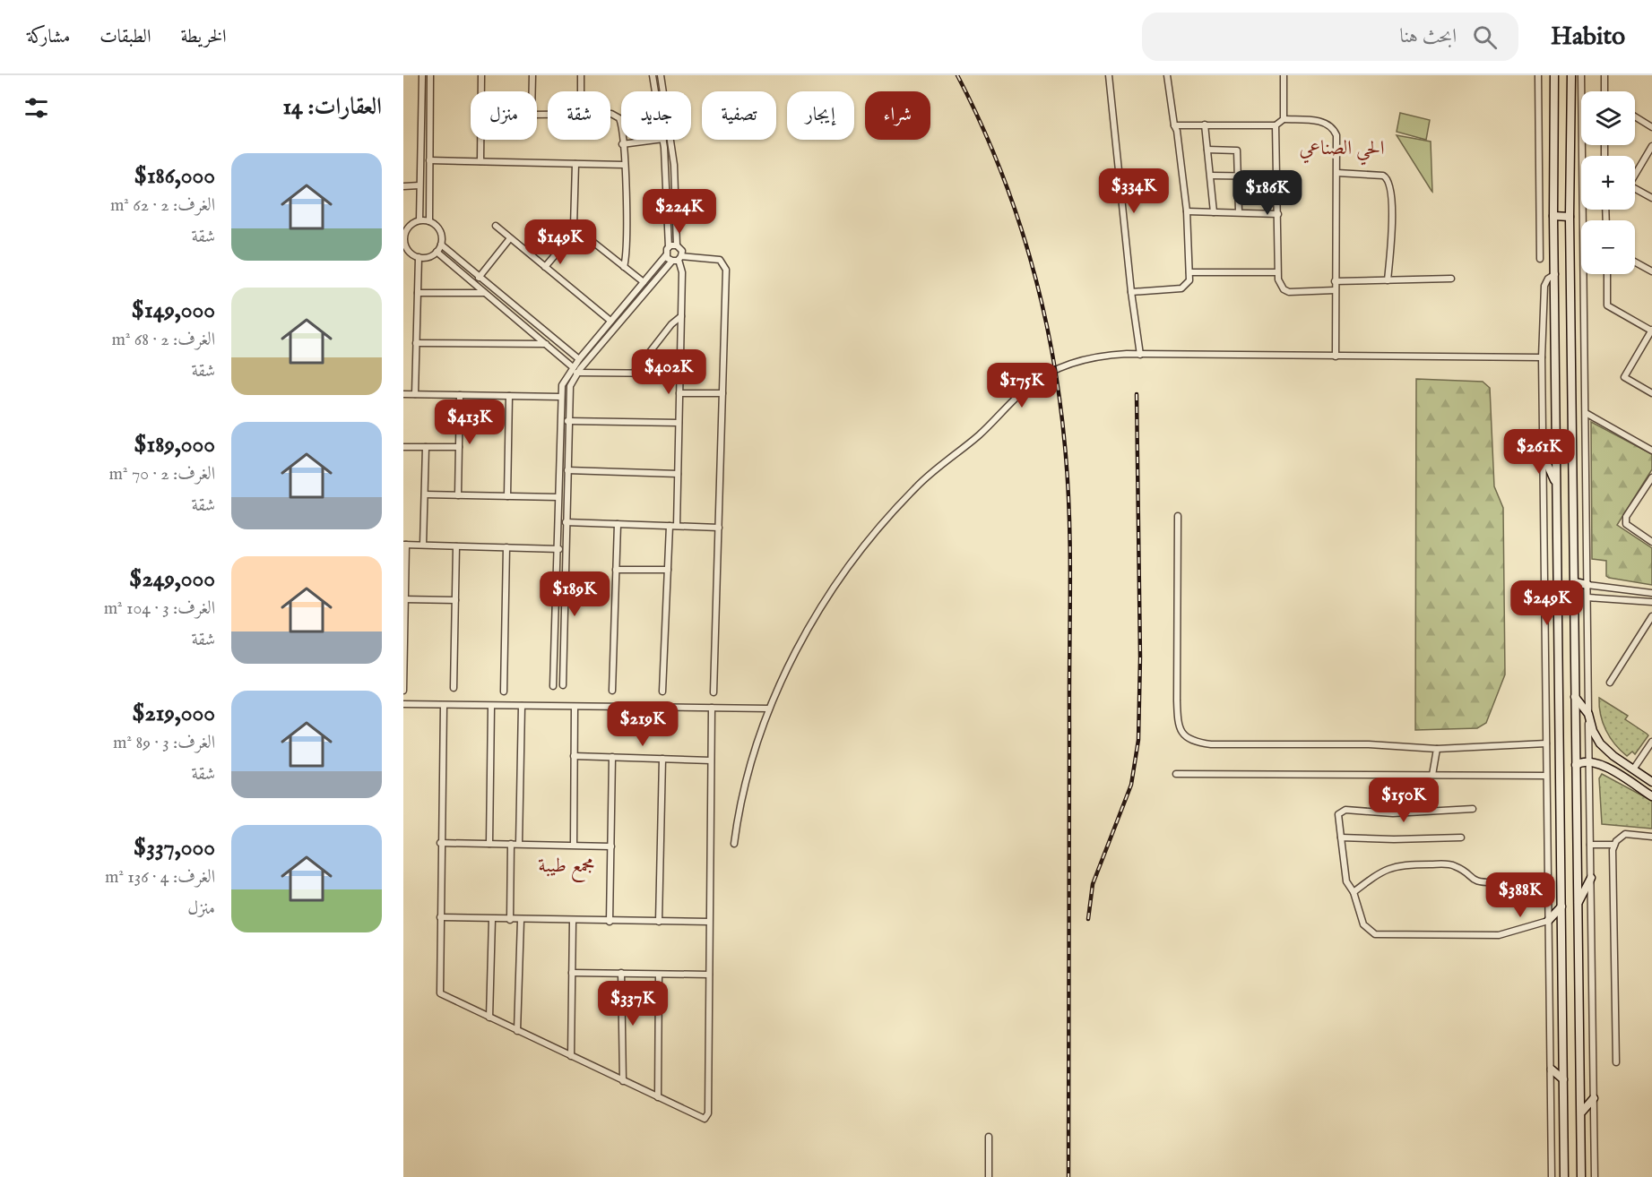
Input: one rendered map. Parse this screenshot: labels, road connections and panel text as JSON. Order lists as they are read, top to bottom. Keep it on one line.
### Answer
{"districts":["الحي الصناعي","مجمع طيبة"],"page":{"header":"Habito","search":"ابحث هنا","nav":["الخريطة","الطبقات","مشاركة"],"heading":"العقارات: 14","map_buttons":["+","−"],"chip":["شراء","إيجار","تصفية","جديد","شقة","منزل"],"list":[{"name":"$186,000","note":"الغرف: 2 · 62 m² · شقة"},{"name":"$149,000","note":"الغرف: 2 · 68 m² · شقة"},{"name":"$189,000","note":"الغرف: 2 · 70 m² · شقة"},{"name":"$249,000","note":"الغرف: 3 · 104 m² · شقة"},{"name":"$219,000","note":"الغرف: 3 · 89 m² · شقة"},{"name":"$337,000","note":"الغرف: 4 · 136 m² · منزل"}],"price":["$334K","$186K","$224K","$149K","$402K","$175K","$413K","$261K","$189K","$249K","$219K","$150K","$388K","$337K"]}}
